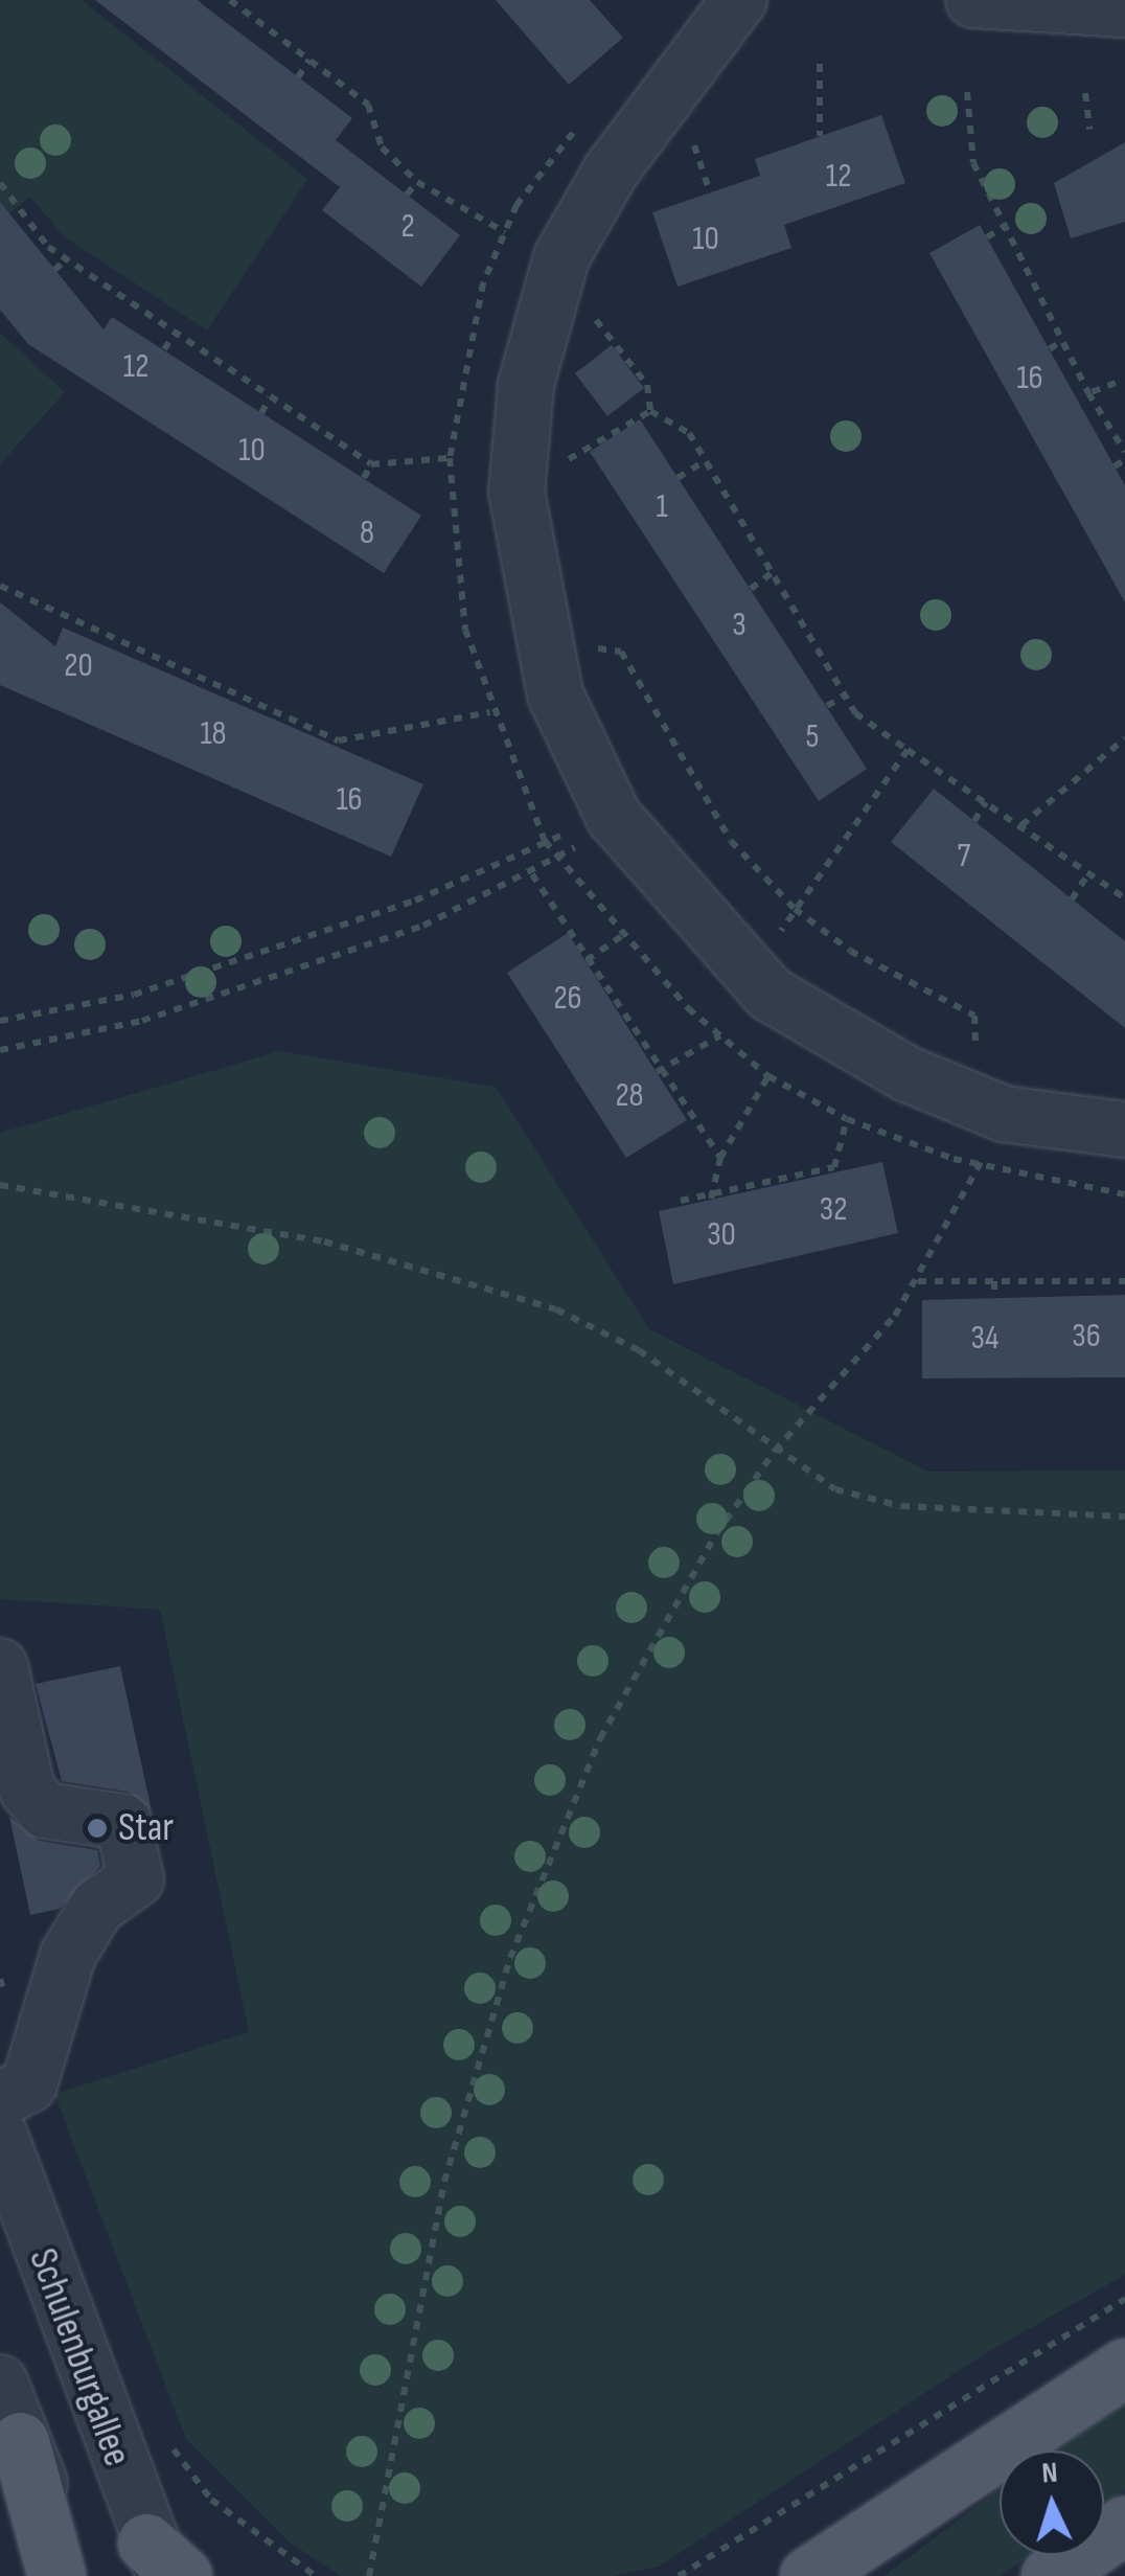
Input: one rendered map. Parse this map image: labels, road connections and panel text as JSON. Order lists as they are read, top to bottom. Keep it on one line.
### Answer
{"streets":{"street":["Schulenburgallee"]},"places":["Star"],"house_numbers":["12","2","10","12","16","10","1","8","3","20","18","5","16","7","26","28","32","30","36","34"],"north":"top"}
